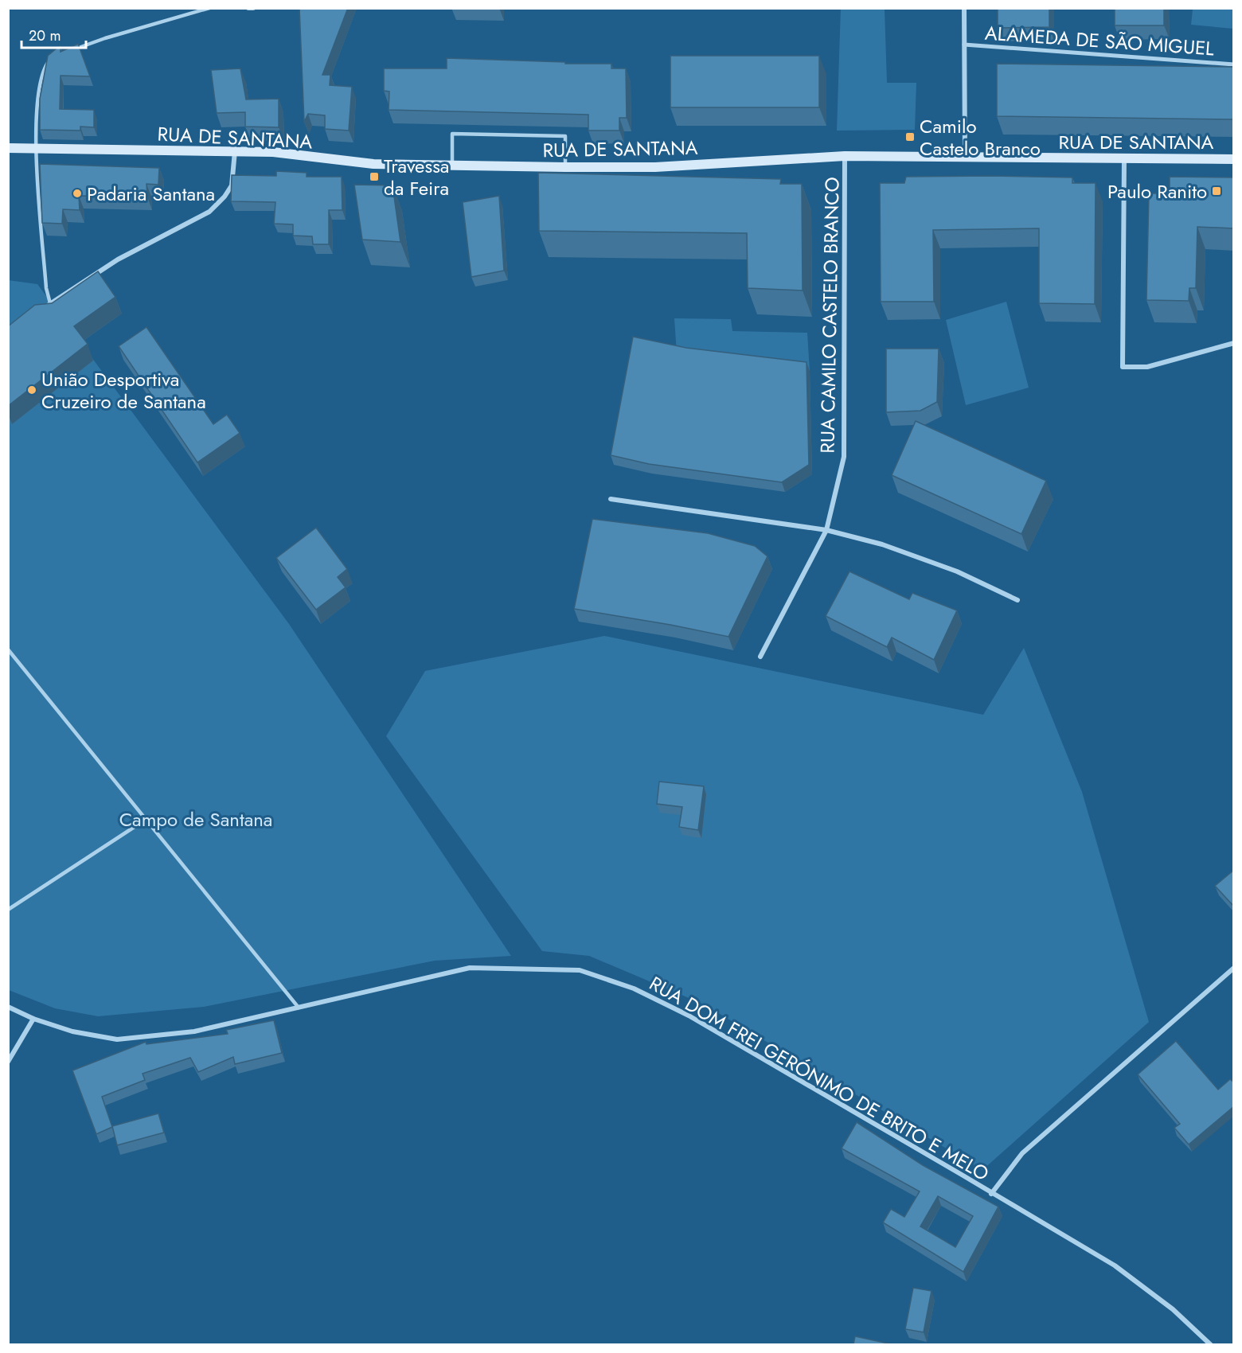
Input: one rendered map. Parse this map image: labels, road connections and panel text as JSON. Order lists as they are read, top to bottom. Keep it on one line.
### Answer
{"streets":{"main road":["RUA DE SANTANA"],"street":["ALAMEDA DE SÃO MIGUEL","RUA CAMILO CASTELO BRANCO","RUA DOM FREI GERÓNIMO DE BRITO E MELO"]},"crossings":[["RUA DE SANTANA","RUA CAMILO CASTELO BRANCO"]],"parks":["Campo de Santana"],"places":{"transit":["Camilo Castelo Branco","Travessa da Feira","Paulo Ranito"],"other":["Padaria Santana","União Desportiva Cruzeiro de Santana"]},"scale_bar":"20 m"}
